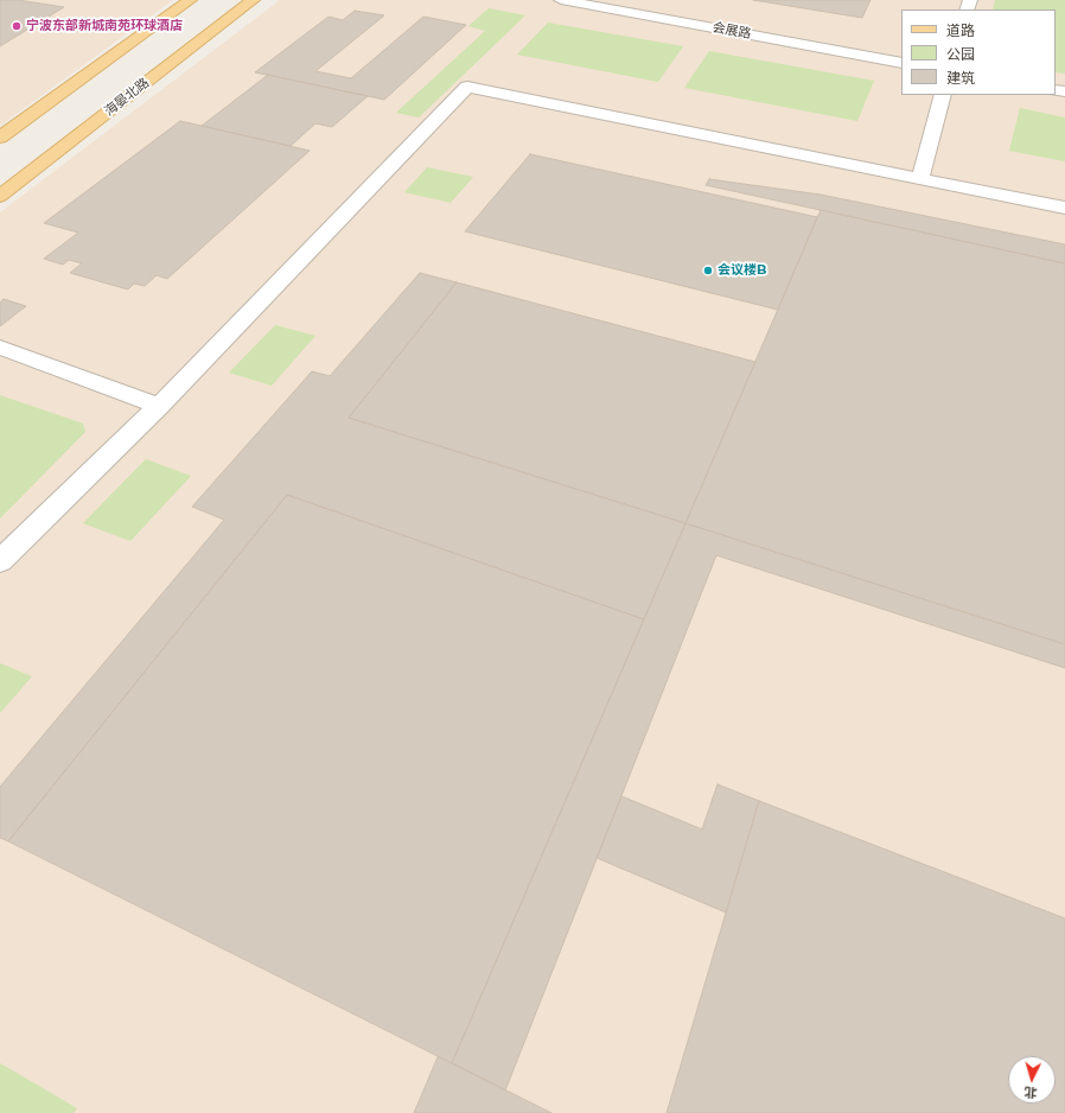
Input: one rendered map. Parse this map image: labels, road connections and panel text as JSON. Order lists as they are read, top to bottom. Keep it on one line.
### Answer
{"streets":{"main road":["海晏北路"],"street":["会展路"]},"places":["宁波东部新城南苑环球酒店","会议楼B"],"legend":["道路","公园","建筑"],"north":"bottom"}
